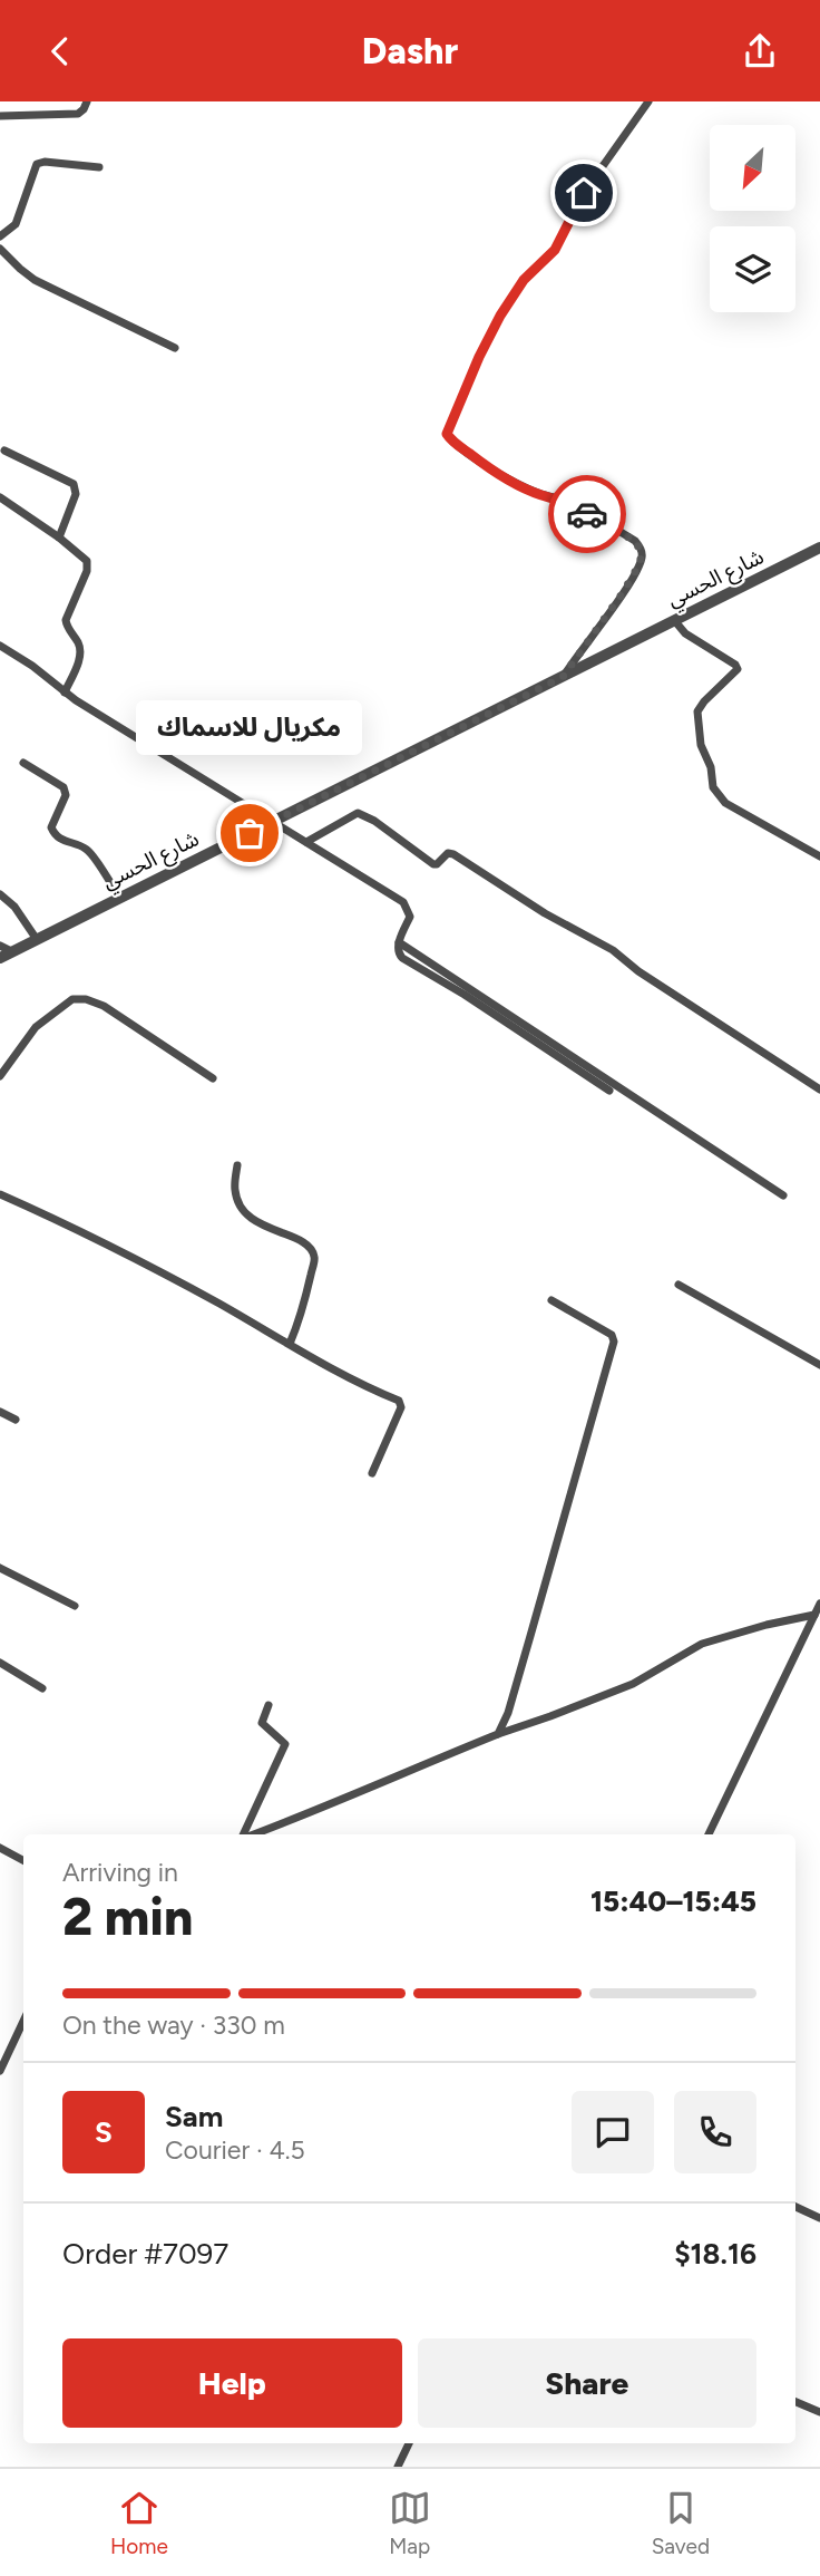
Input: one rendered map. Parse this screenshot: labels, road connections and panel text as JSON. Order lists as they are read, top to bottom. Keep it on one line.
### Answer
{"streets":{"street":["شارع الحسي"]},"places":["مكريال للاسماك"],"north":"bottom left","page":{"header":"Dashr","bubble":"مكريال للاسماك","heading":["2 min","Arriving in","15:40–15:45"],"panel":["Sam","Courier · 4.5","Order #7097","$18.16"],"bar":"On the way · 330 m","round":"S","buttons":["Help","Share"],"tabs":["Home","Map","Saved"]}}
